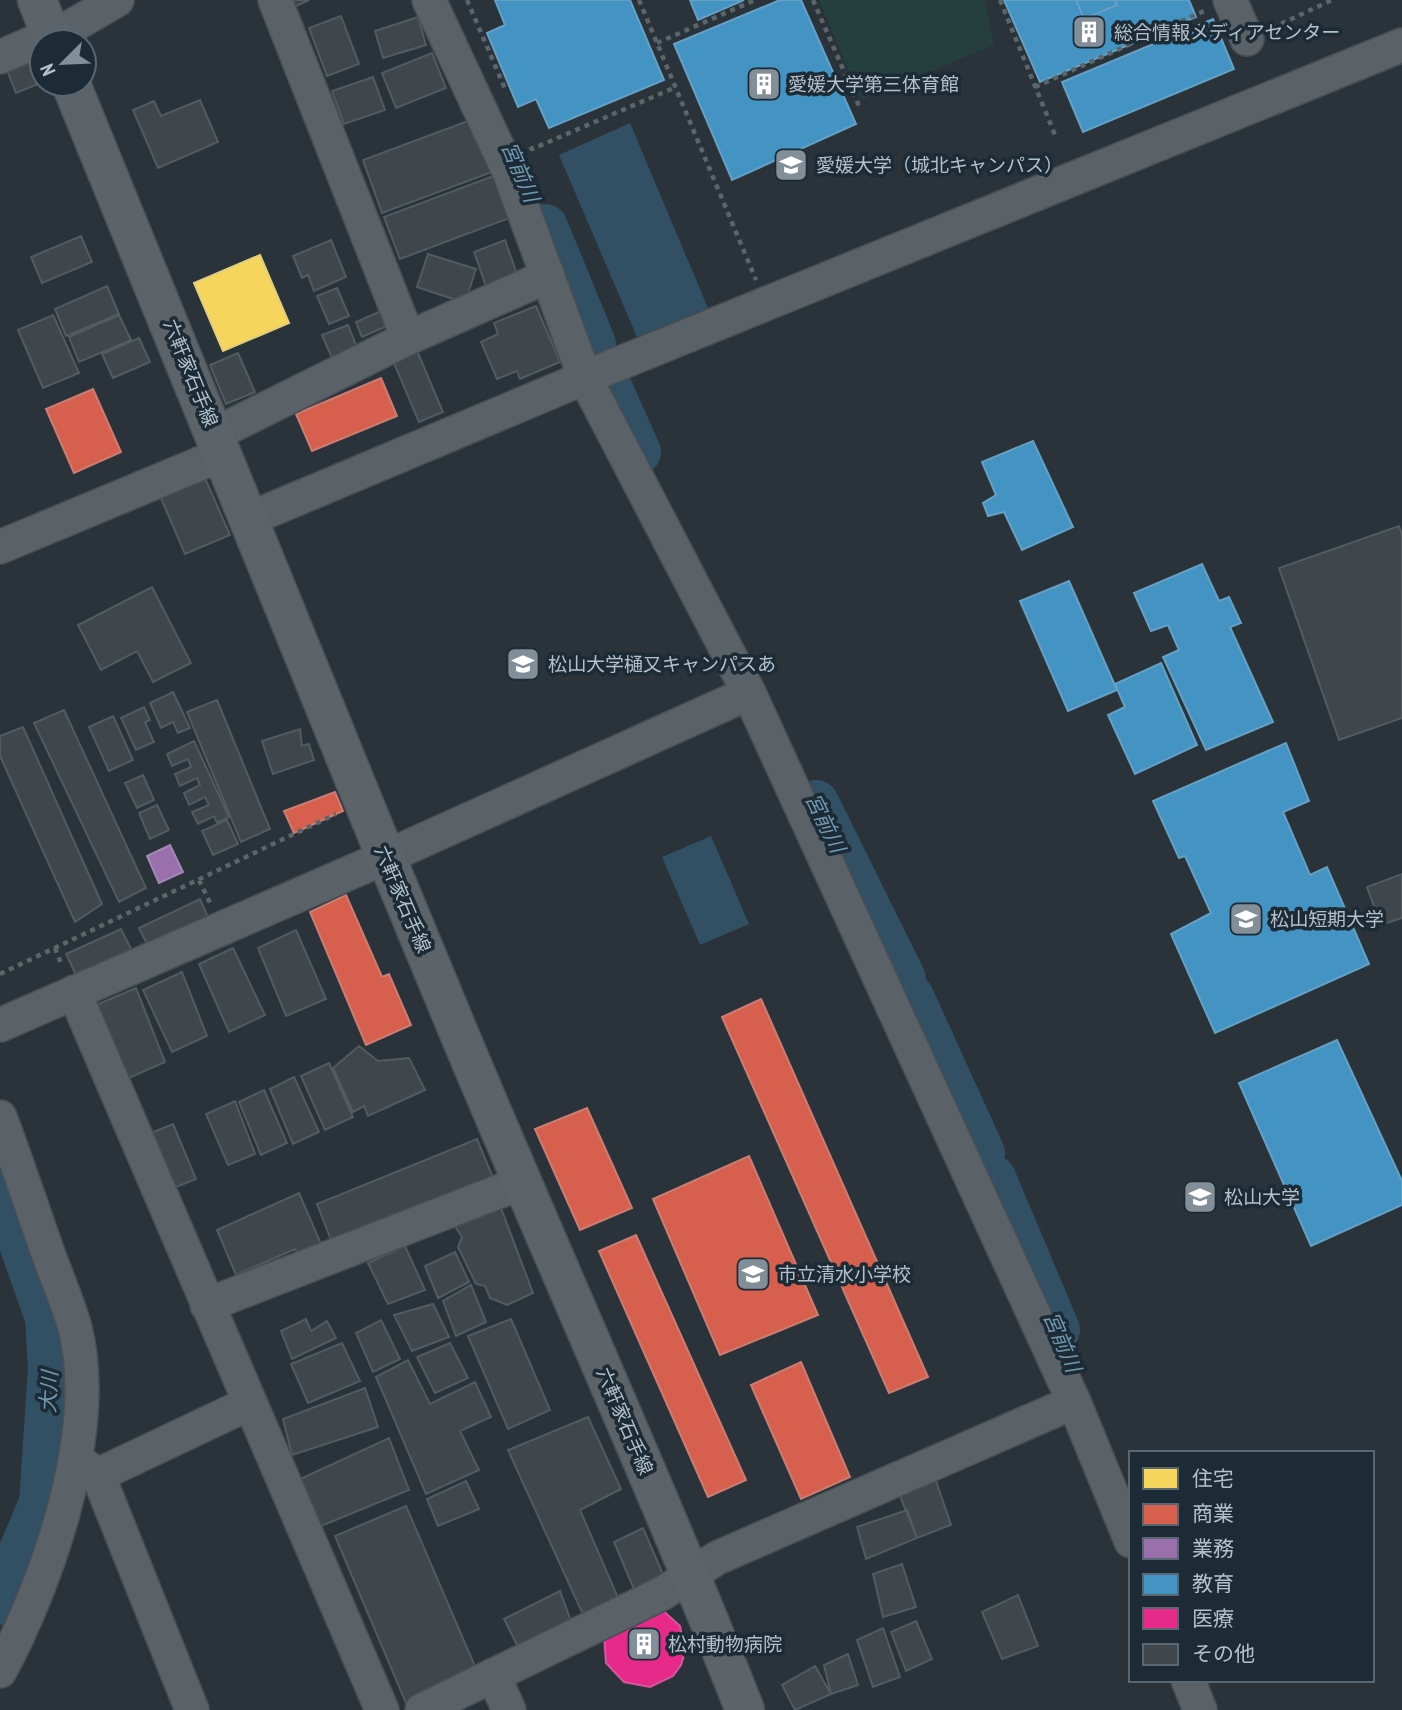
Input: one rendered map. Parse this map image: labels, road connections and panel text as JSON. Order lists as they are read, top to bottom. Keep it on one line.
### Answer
{"streets":{"main road":["六軒家石手線"]},"water":["宮前川","大川"],"places":{"building":["総合情報メディアセンター","愛媛大学第三体育館","松村動物病院"],"school or university":["愛媛大学（城北キャンパス）","松山大学樋又キャンパスあ","松山短期大学","松山大学","市立清水小学校"]},"legend":["住宅","商業","業務","教育","医療","その他"],"north":"bottom left"}
